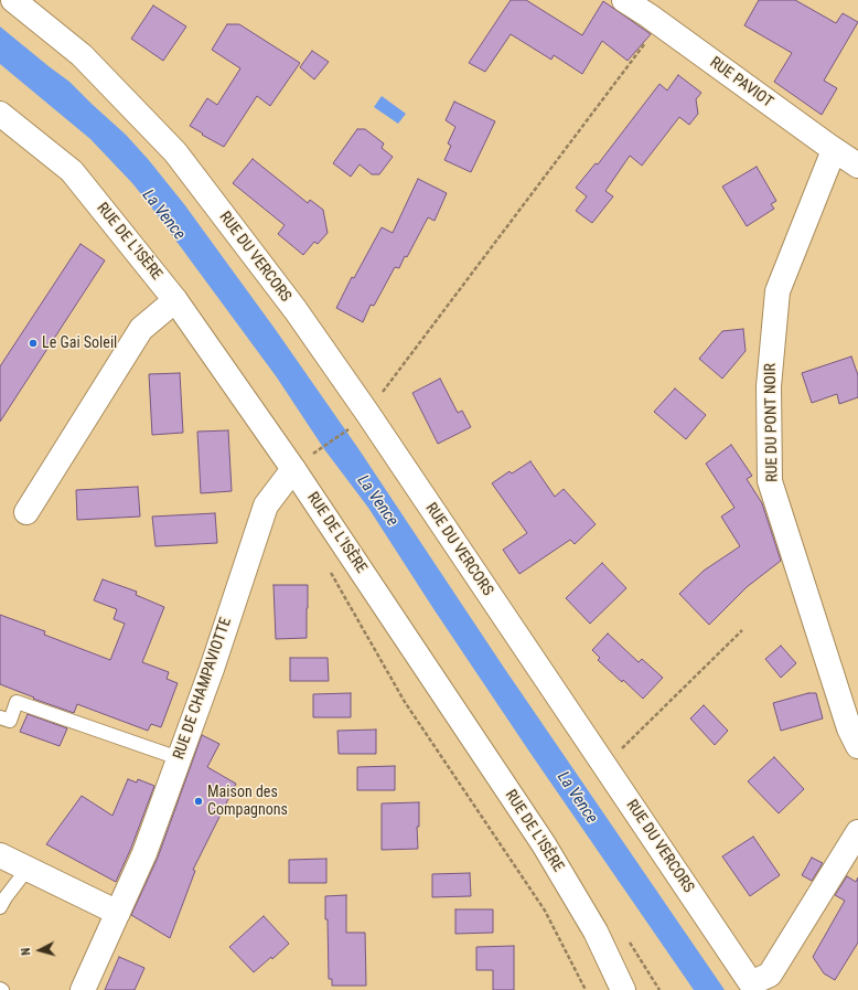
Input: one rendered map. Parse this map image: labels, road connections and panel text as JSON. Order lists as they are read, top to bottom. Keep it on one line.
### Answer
{"streets":{"street":["RUE PAVIOT","RUE DE L'ISÈRE","RUE DU VERCORS","RUE DU PONT NOIR","RUE DE CHAMPAVIOTTE"]},"crossings":[["RUE PAVIOT","RUE DU PONT NOIR"],["RUE DE L'ISÈRE","RUE DE CHAMPAVIOTTE"]],"water":["La Vence"],"places":["Le Gai Soleil","Maison des Compagnons"],"north":"left"}
